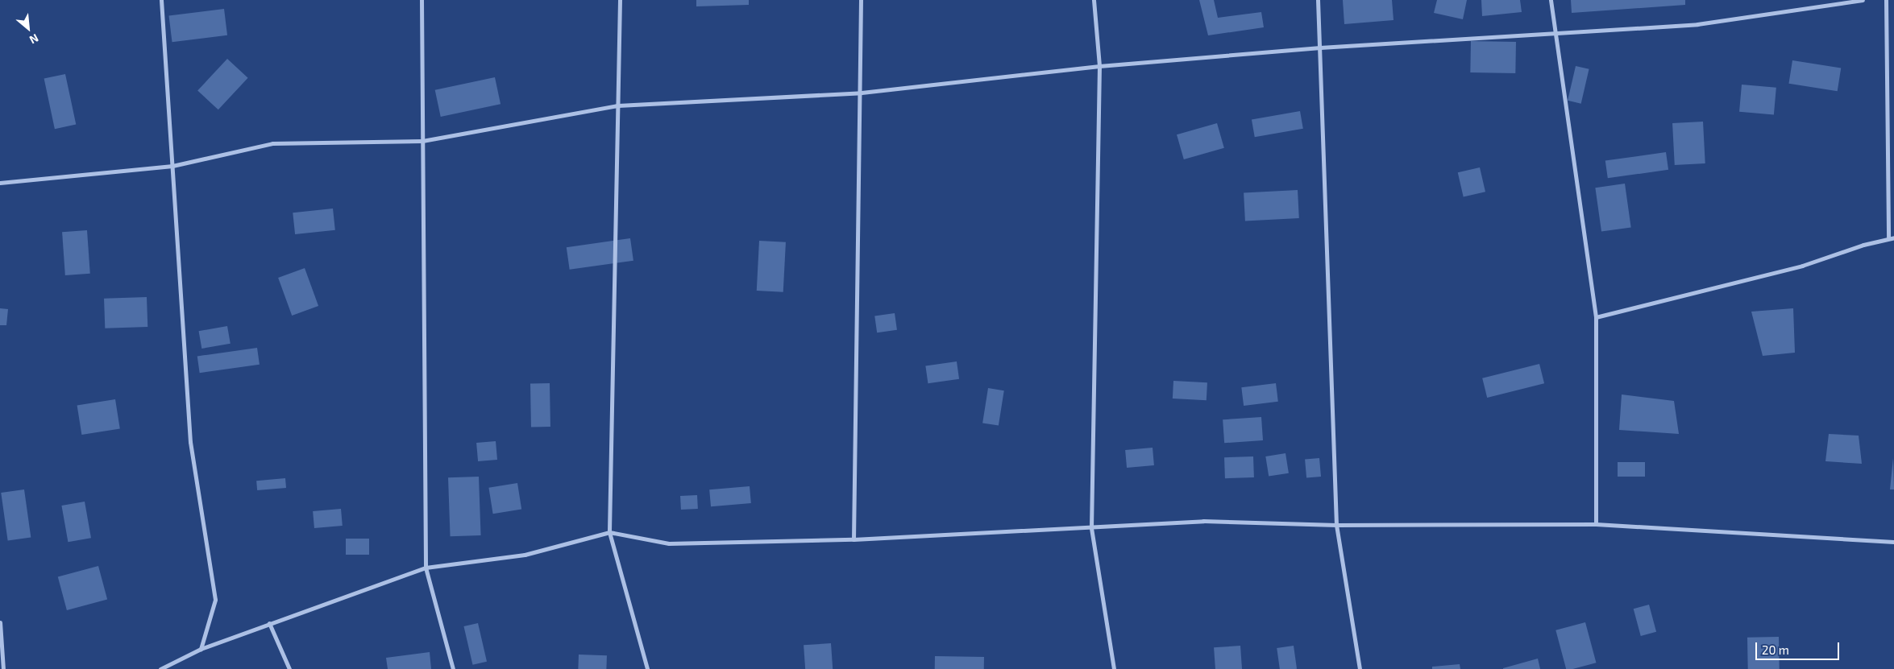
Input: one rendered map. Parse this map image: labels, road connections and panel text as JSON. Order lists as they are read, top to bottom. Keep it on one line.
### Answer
{"scale_bar":"20 m","north":"bottom right"}
